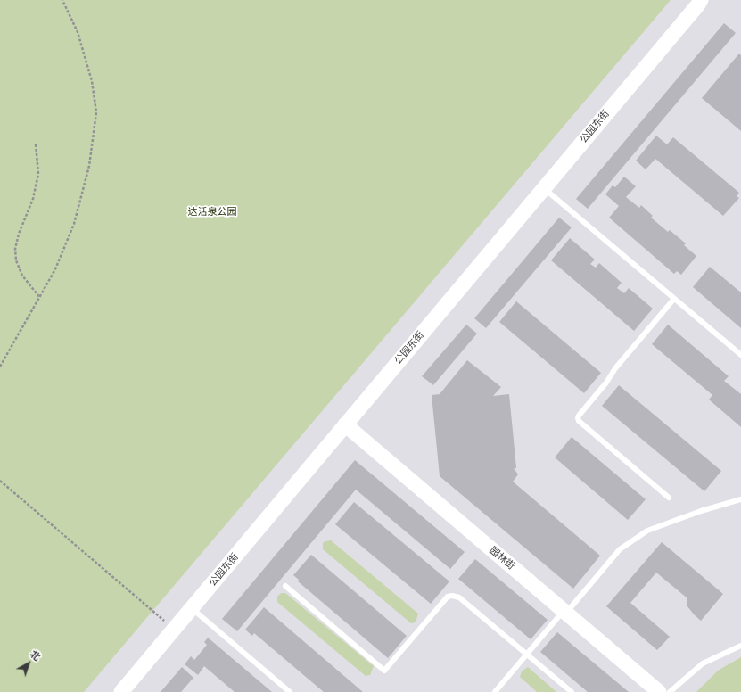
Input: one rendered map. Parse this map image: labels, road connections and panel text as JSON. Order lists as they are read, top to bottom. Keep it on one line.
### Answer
{"streets":{"street":["公园东街","园林街"]},"crossings":[["公园东街","园林街"]],"parks":["达活泉公园"],"north":"top right"}
